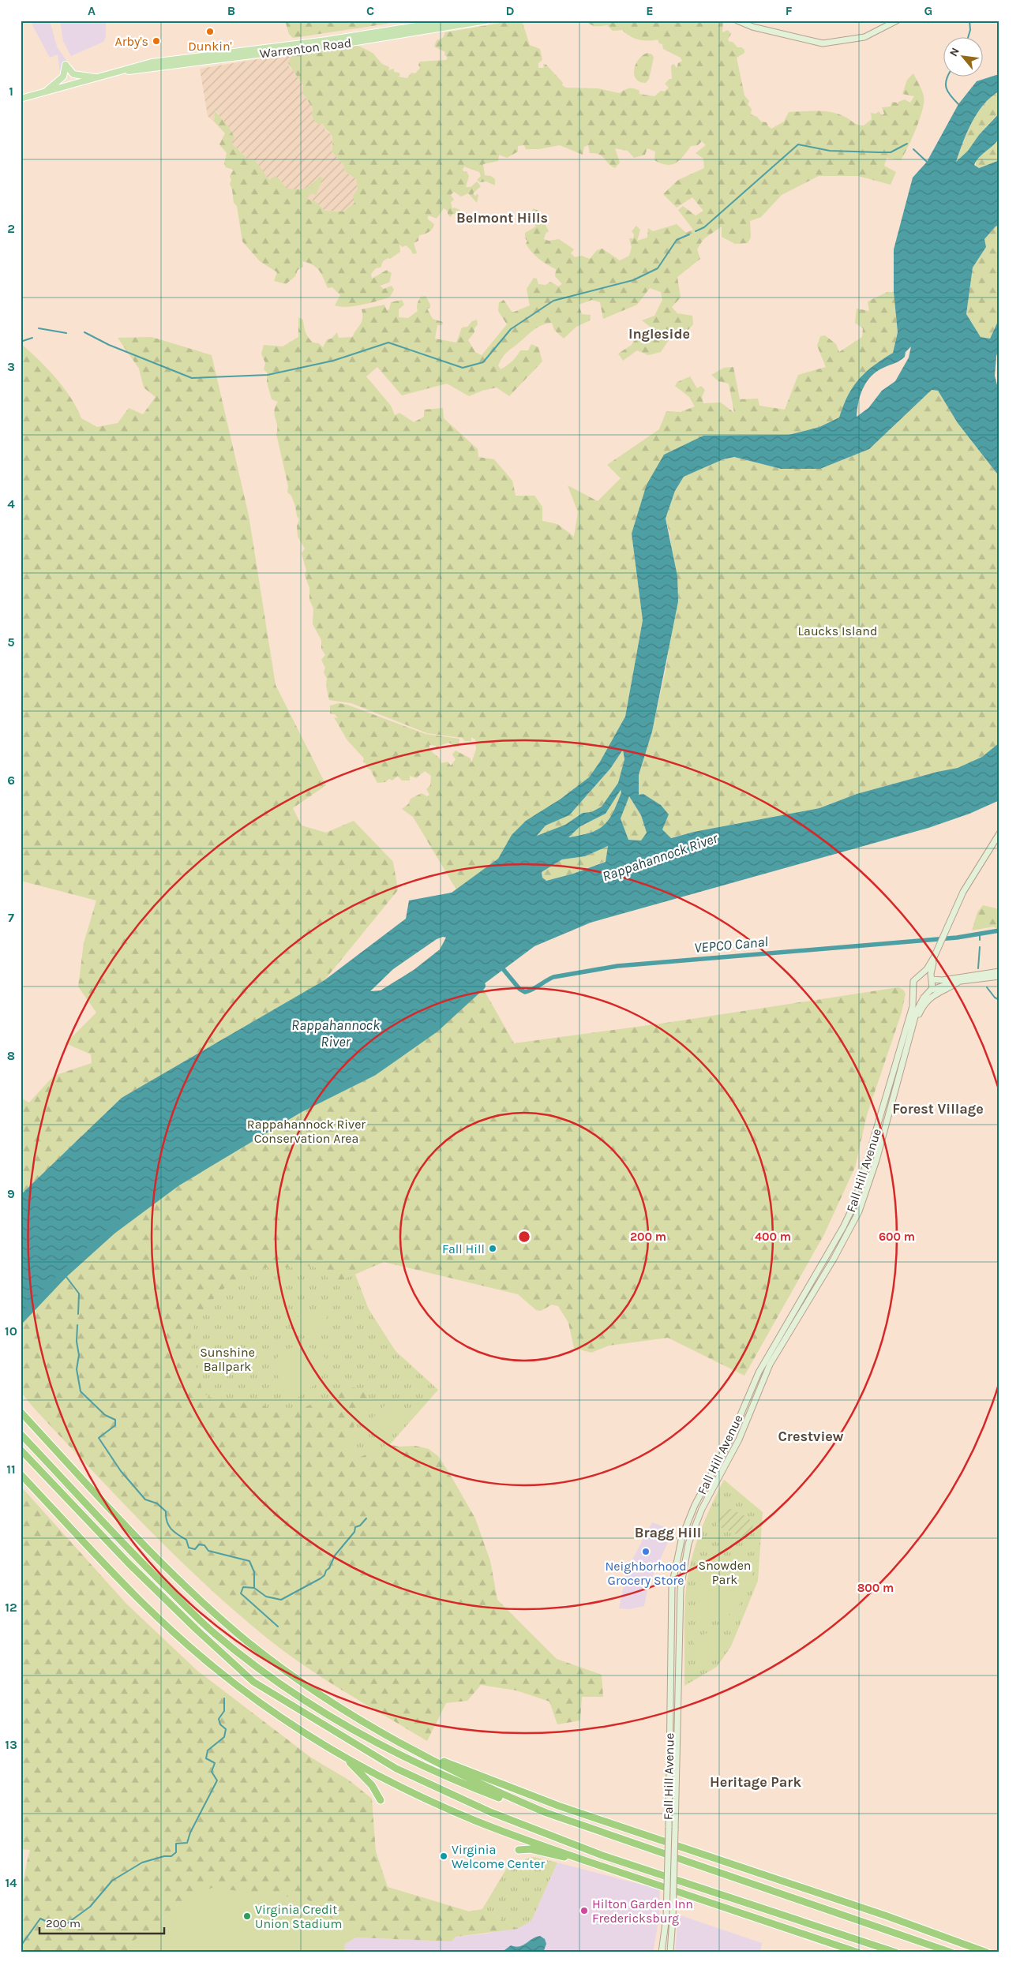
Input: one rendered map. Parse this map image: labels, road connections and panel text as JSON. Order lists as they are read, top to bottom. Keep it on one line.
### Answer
{"streets":{"main road":["Warrenton Road","Fall Hill Avenue"]},"districts":["Belmont Hills","Ingleside","Forest Village","Crestview","Bragg Hill","Heritage Park"],"water":["Rappahannock River","VEPCO Canal"],"parks":["Laucks Island","Rappahannock River Conservation Area","Sunshine Ballpark","Snowden Park"],"places":["Dunkin'","Arby's","Fall Hill","Neighborhood Grocery Store","Virginia Welcome Center","Hilton Garden Inn Fredericksburg","Virginia Credit Union Stadium"],"scale_bar":"200 m","north":"top left","grid":{"columns":["A","B","C","D","E","F","G"],"rows":["1","2","3","4","5","6","7","8","9","10","11","12","13","14"]},"rings":["200 m","400 m","600 m","800 m"]}
